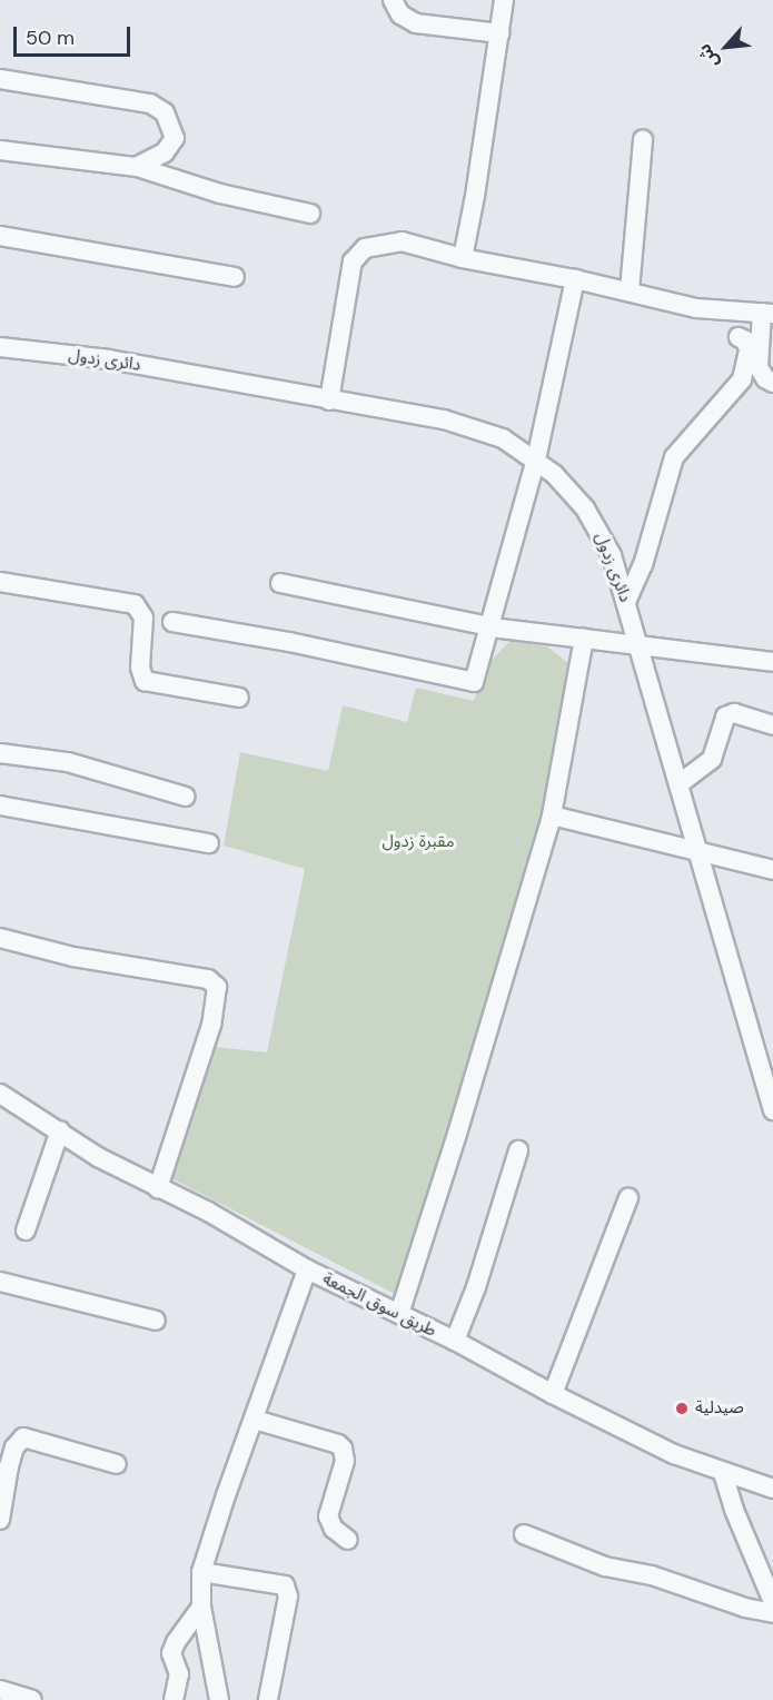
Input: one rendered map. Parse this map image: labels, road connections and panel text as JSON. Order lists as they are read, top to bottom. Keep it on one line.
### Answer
{"streets":{"street":["دائرى زدول","طريق سوق الجمعة"]},"parks":["مقبرة زدول"],"places":["صيدلية"],"scale_bar":"50 m","north":"bottom left"}
